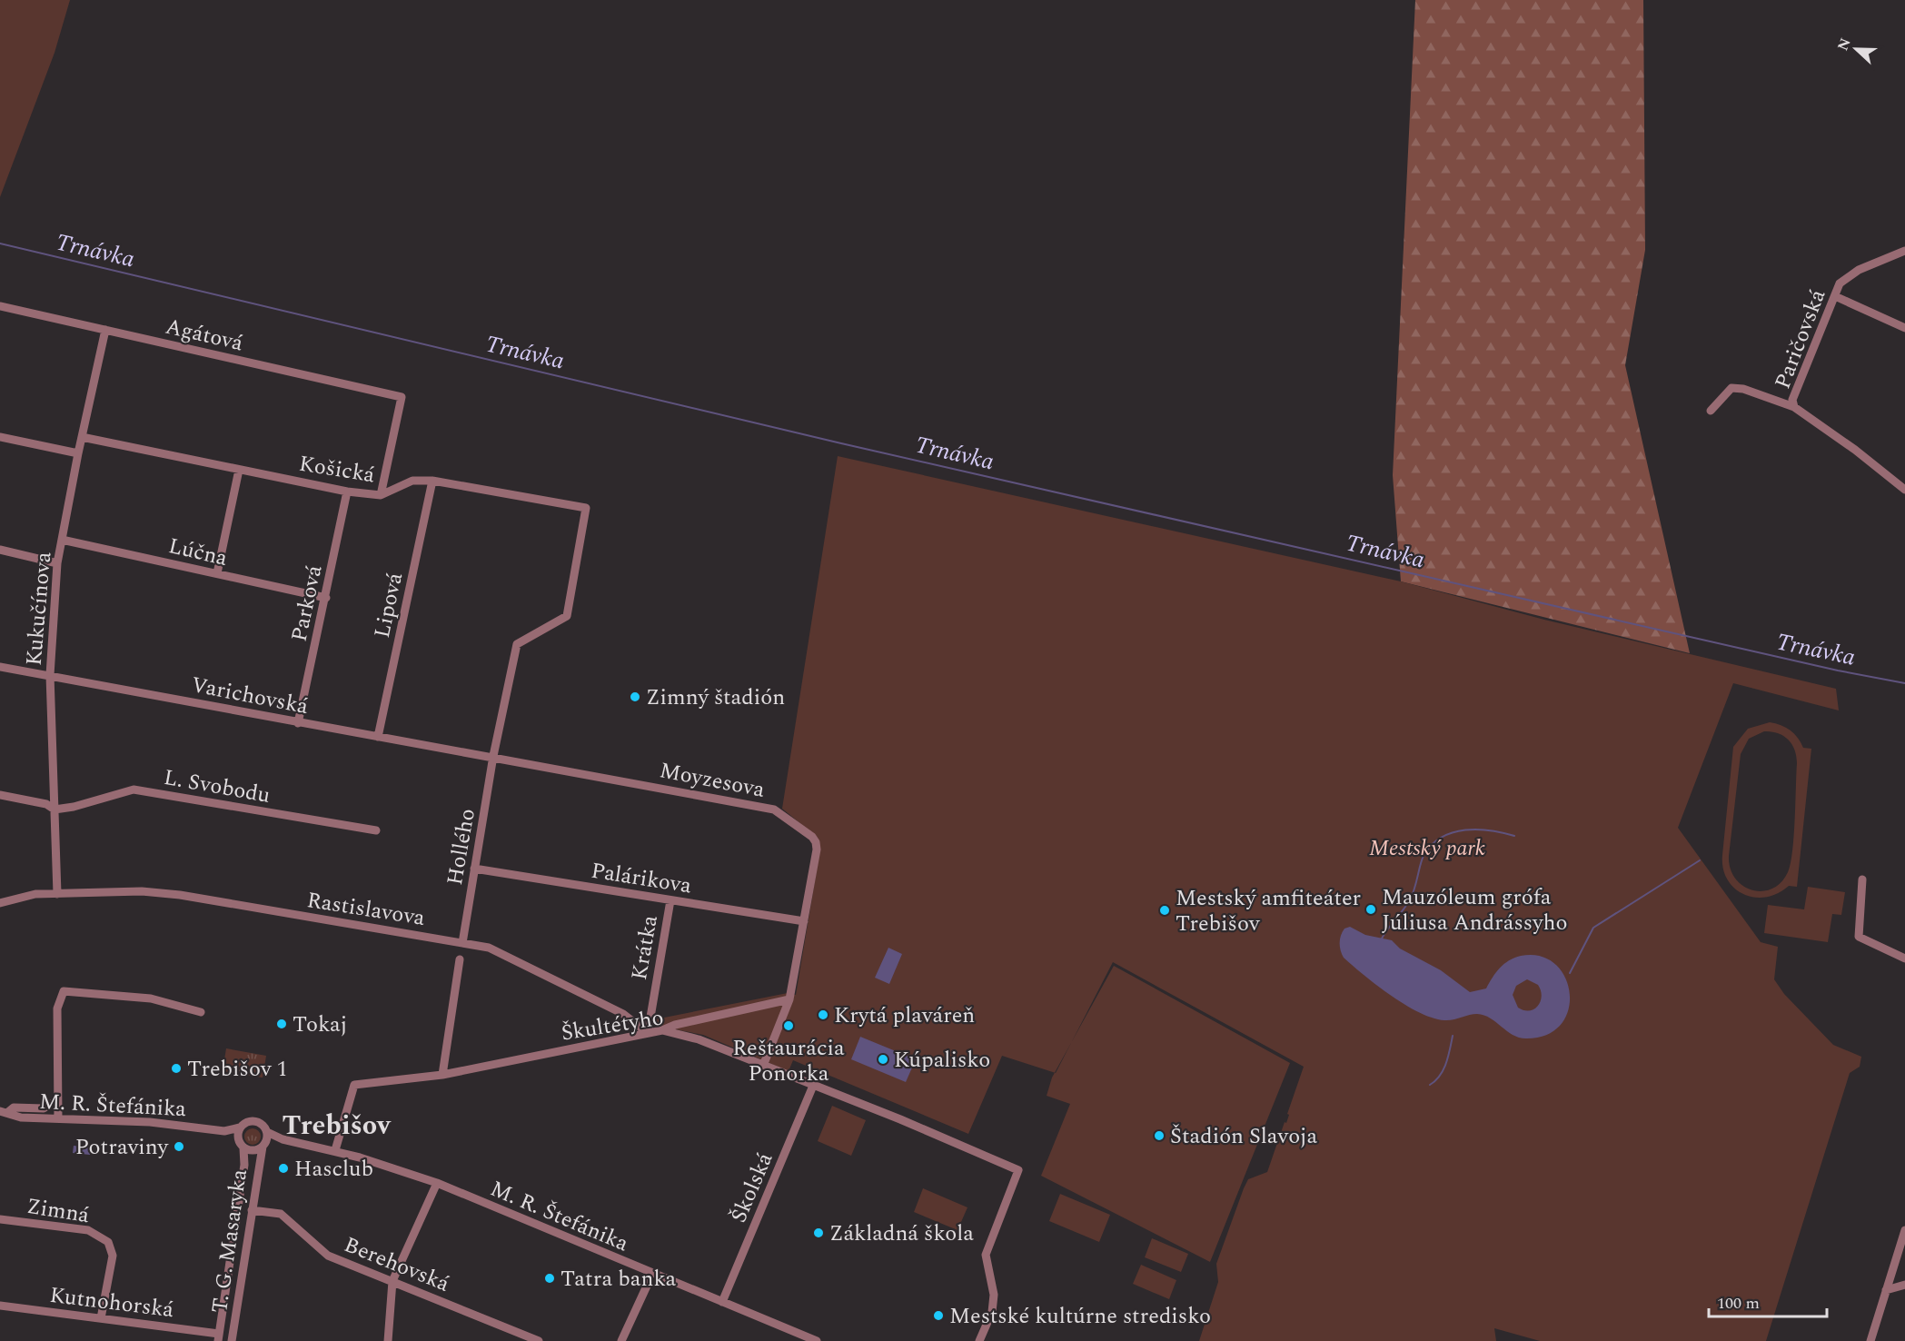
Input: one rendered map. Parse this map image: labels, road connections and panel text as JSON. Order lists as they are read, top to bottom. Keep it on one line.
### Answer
{"streets":{"street":["Agátová","Paričovská","Košická","Lúčna","Parková","Lipová","Kukučínova","Varichovská","Moyzesova","L. Svobodu","Hollého","Palárikova","Rastislavova","Krátka","Škultétyho","M. R. Štefánika","Školská","Zimná","T. G. Masaryka","Berehovská","Kutnohorská"]},"crossings":[["Agátová","Košická"],["Agátová","Kukučínova"],["Košická","Parková"],["Košická","Lipová"],["Košická","Kukučínova"],["Košická","Hollého"],["Lúčna","Parková"],["Lúčna","Kukučínova"],["Parková","Varichovská"],["Lipová","Varichovská"],["Kukučínova","Varichovská"],["Kukučínova","L. Svobodu"],["Kukučínova","Rastislavova"],["Varichovská","Moyzesova"],["Varichovská","Hollého"],["Moyzesova","Hollého"],["Moyzesova","Palárikova"],["Moyzesova","Škultétyho"],["Hollého","Palárikova"],["Hollého","Rastislavova"],["Palárikova","Krátka"],["Rastislavova","Krátka"],["Rastislavova","Škultétyho"],["Krátka","Škultétyho"],["Škultétyho","M. R. Štefánika"],["Škultétyho","Školská"],["M. R. Štefánika","Školská"],["M. R. Štefánika","T. G. Masaryka"],["Zimná","Kutnohorská"],["T. G. Masaryka","Berehovská"],["T. G. Masaryka","Kutnohorská"]],"districts":["Trebišov"],"water":["Trnávka"],"parks":["Mestský park"],"places":["Zimný štadión","Mauzóleum grófa Júliusa Andrássyho","Mestský amfiteáter Trebišov","Krytá plaváreň","Tokaj","Reštaurácia Ponorka","Kúpalisko","Trebišov 1","Štadión Slavoja","Potraviny","Hasclub","Základná škola","Tatra banka","Mestské kultúrne stredisko"],"scale_bar":"100 m","north":"left"}
